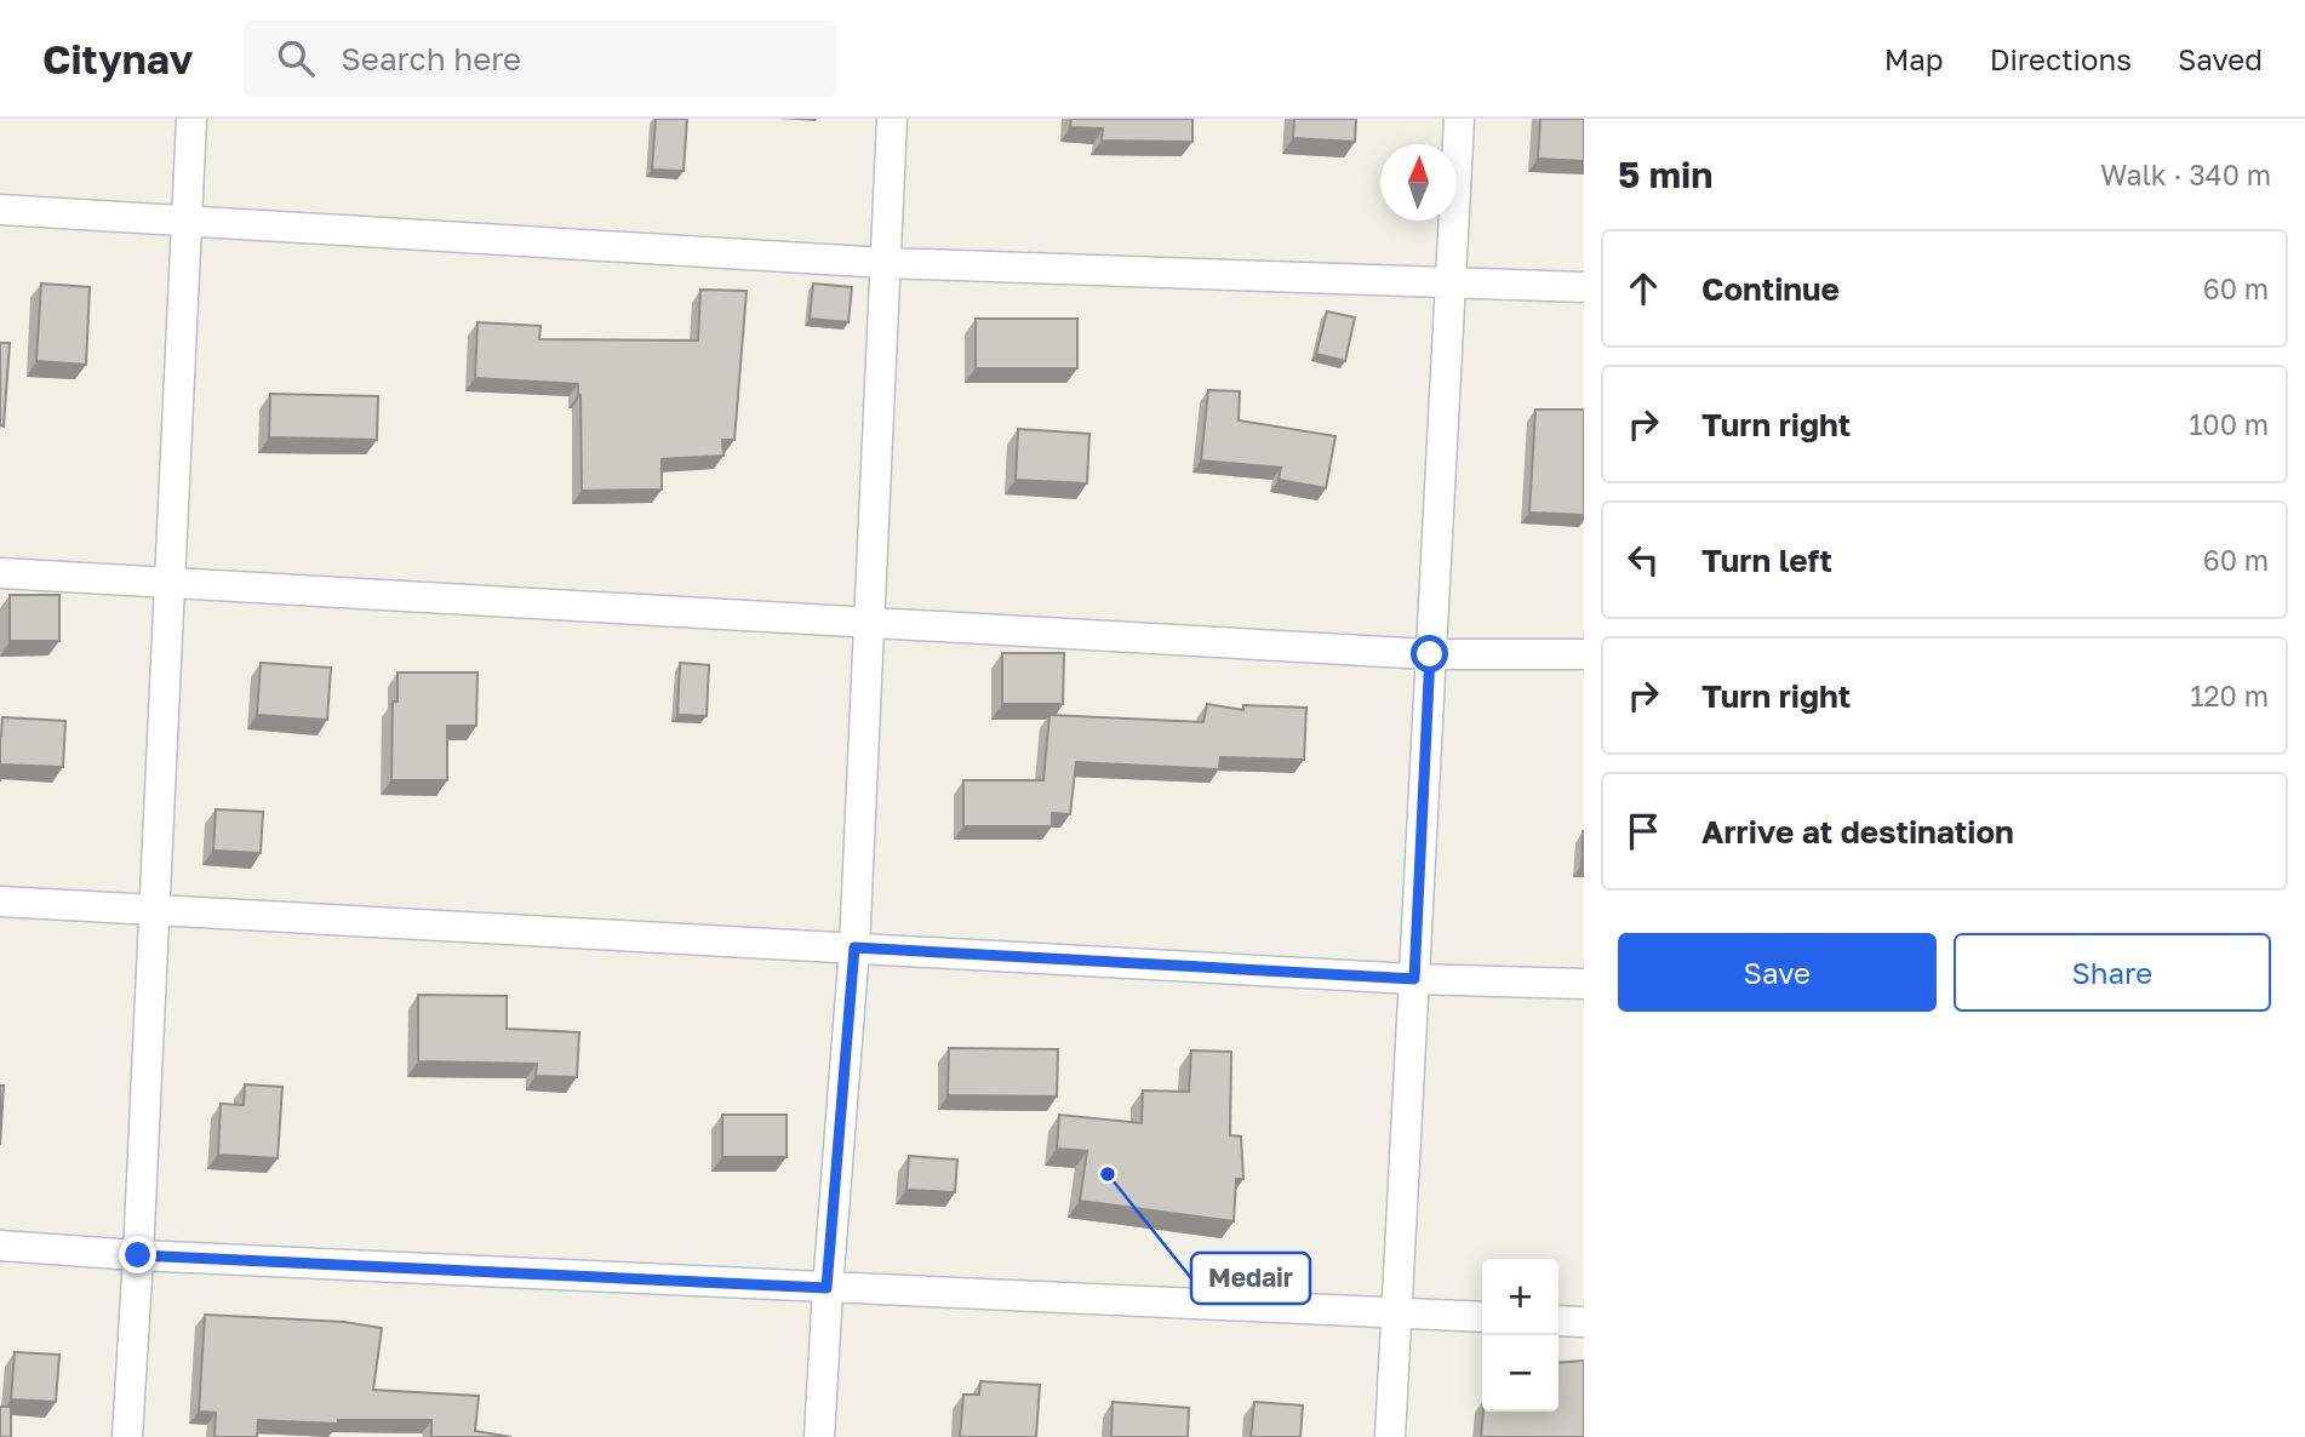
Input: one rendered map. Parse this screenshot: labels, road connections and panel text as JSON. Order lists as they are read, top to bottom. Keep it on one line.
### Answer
{"places":["Medair"],"north":"top","page":{"header":"Citynav","search":"Search here","nav":["Map","Directions","Saved"],"heading":["5 min","Walk · 340 m"],"list":[["Continue","60 m"],["Turn right","100 m"],["Turn left","60 m"],["Turn right","120 m"],"Arrive at destination"],"buttons":["Save","Share"],"map_buttons":["+","−"]}}
